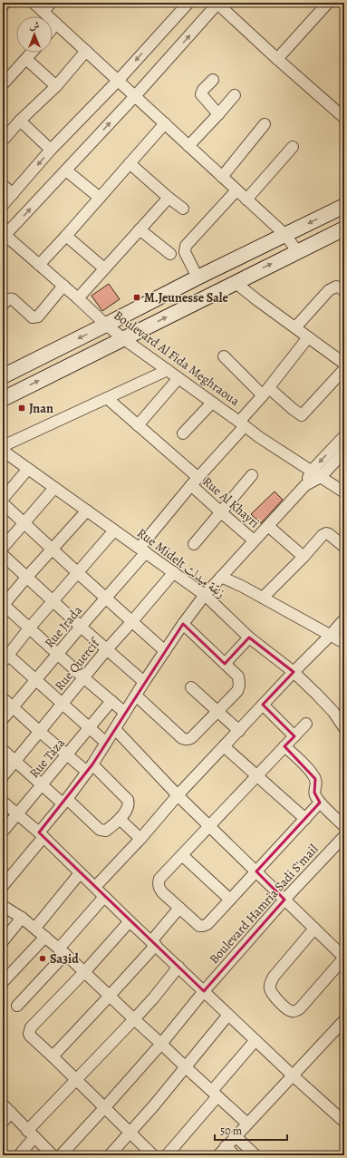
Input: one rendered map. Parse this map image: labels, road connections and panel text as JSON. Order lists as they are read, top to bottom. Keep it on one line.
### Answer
{"streets":{"street":["Boulevard Al Fida Meghraoua","Rue Al Khayri","Rue Midelt زنقة ميدلت","Rue Jrada","Rue Quercif","Rue Taza","Boulevard Hamria Sadi S'mail"]},"crossings":[["Boulevard Al Fida Meghraoua","Rue Jrada"],["Rue Al Khayri","Rue Jrada"],["Rue Midelt زنقة ميدلت","Rue Jrada"],["Rue Midelt زنقة ميدلت","Rue Quercif"]],"places":{"transit":["M.Jeunesse Sale","Jnan"],"other":["Sa3id"]},"scale_bar":"50 m","north":"top"}
